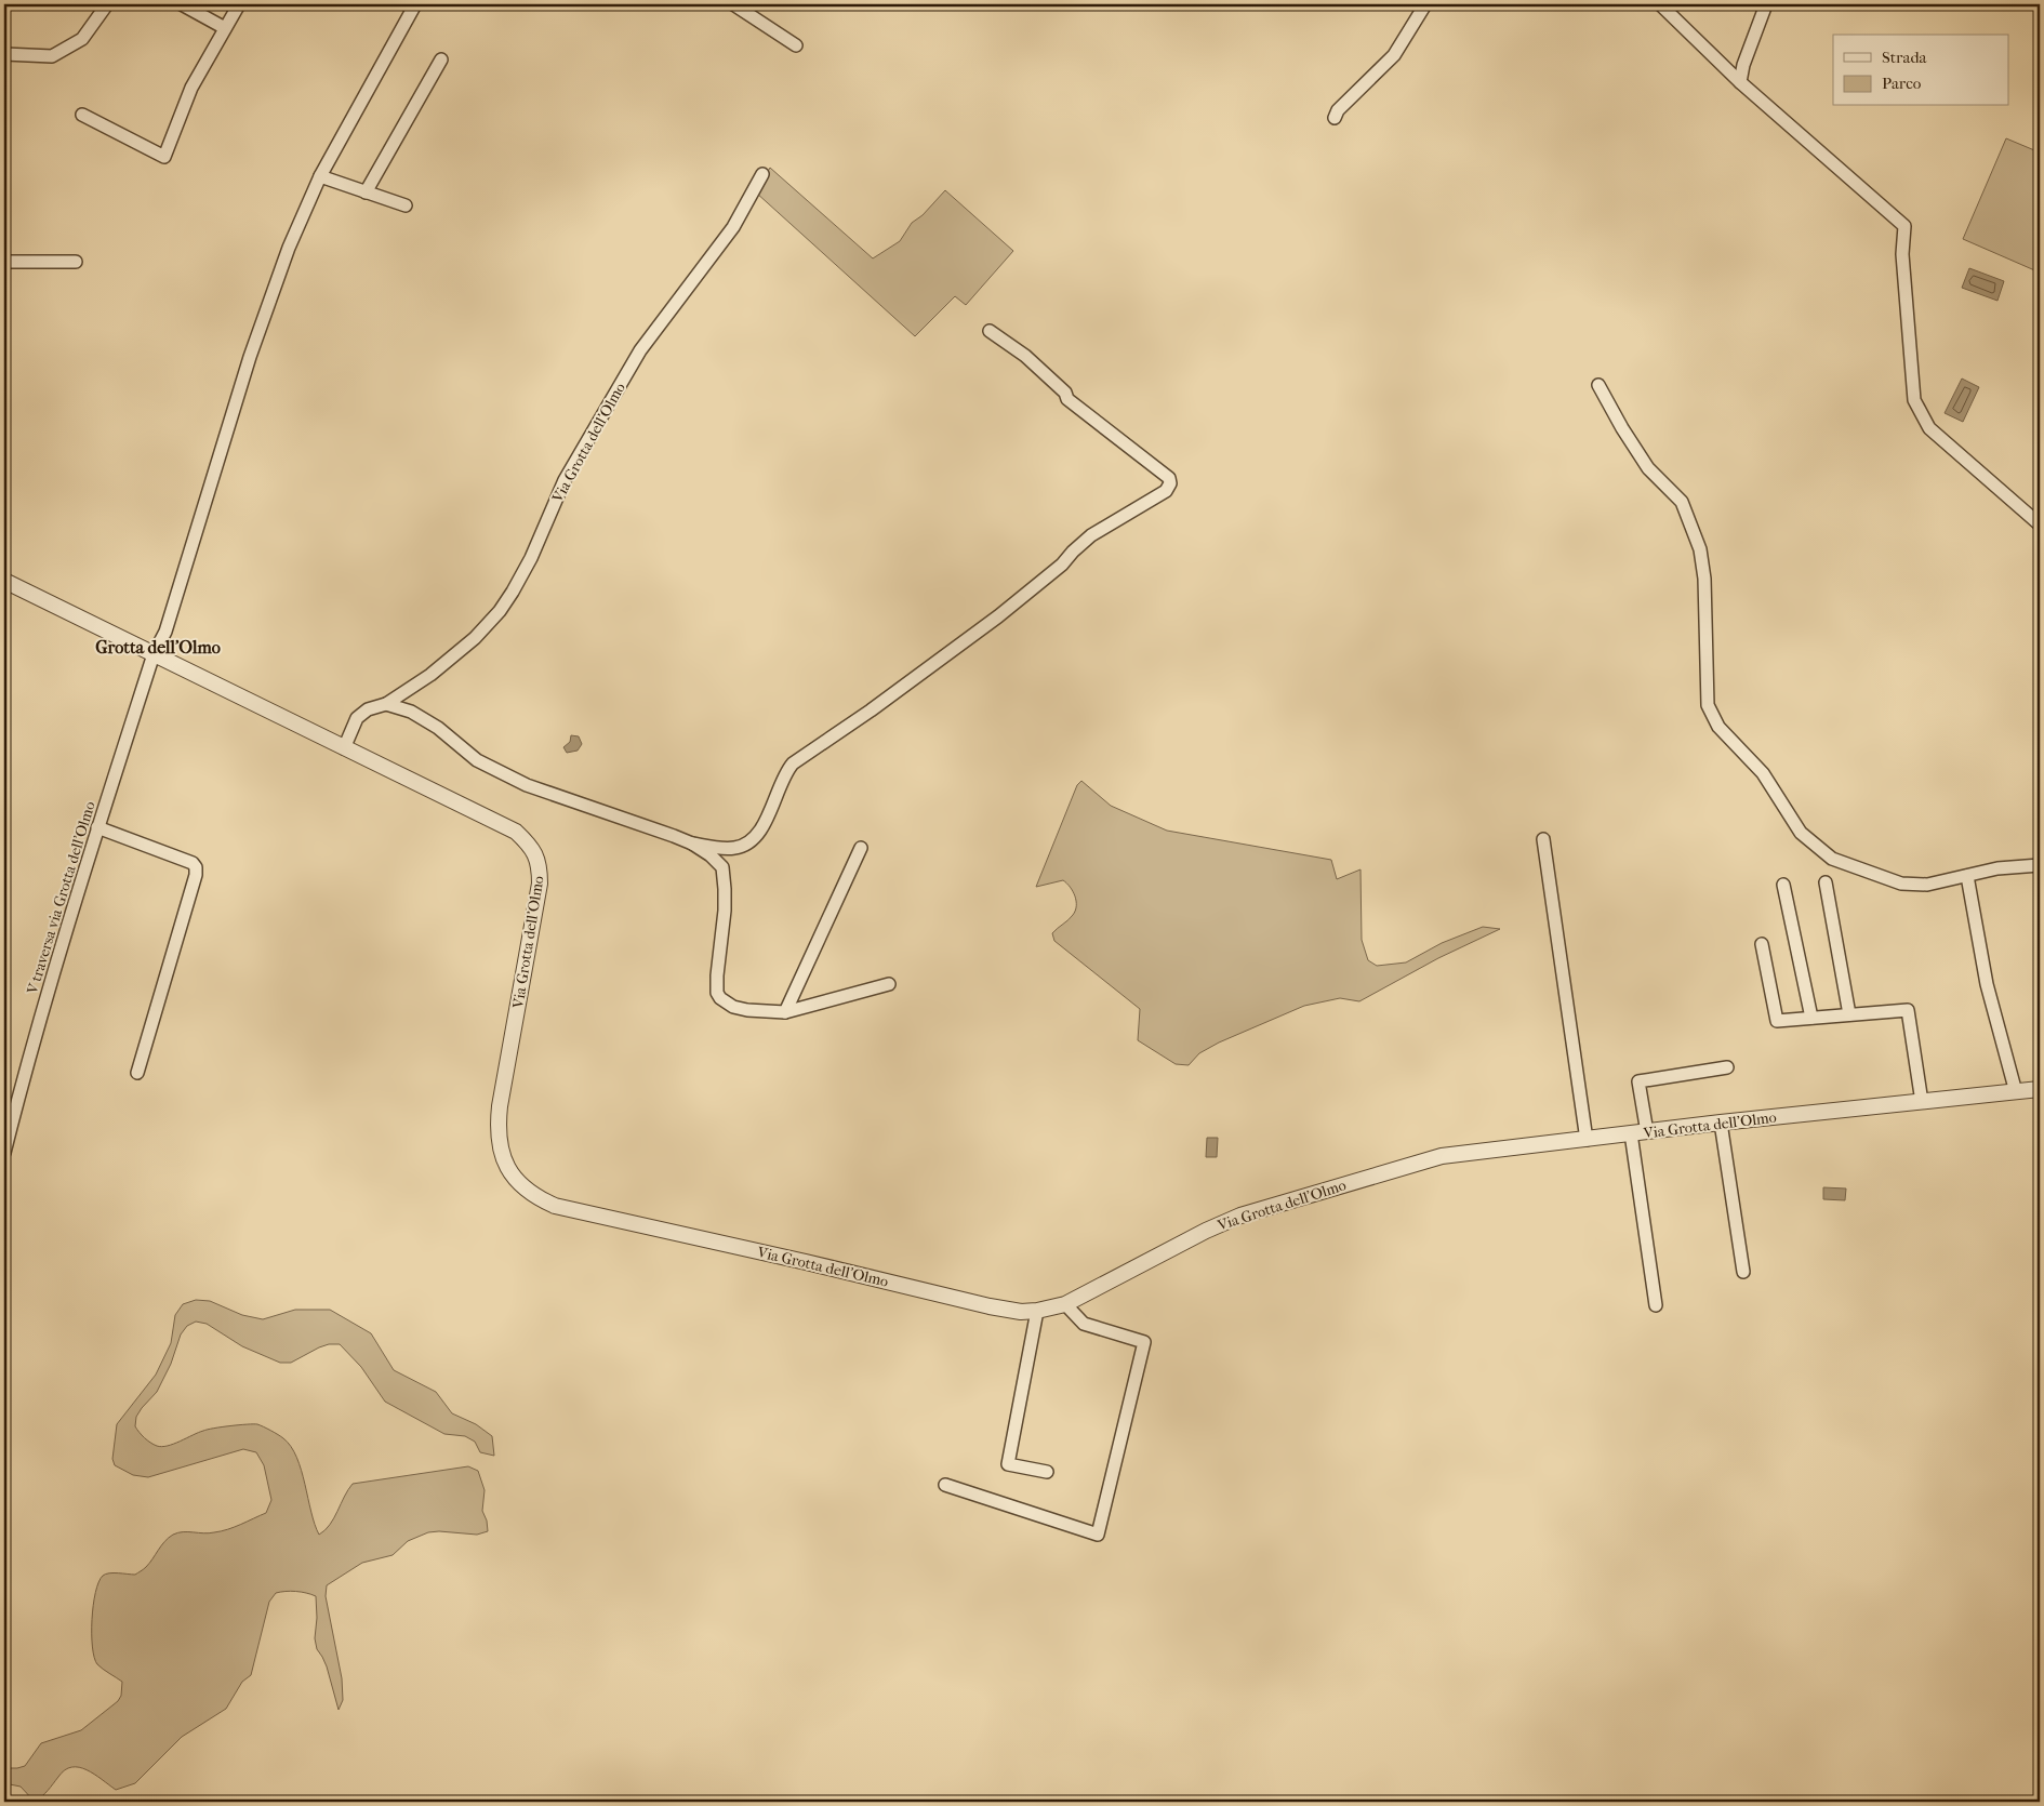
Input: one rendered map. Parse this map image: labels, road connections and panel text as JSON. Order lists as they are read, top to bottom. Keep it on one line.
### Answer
{"streets":{"street":["Via Grotta dell'Olmo","V traversa via Grotta dell'Olmo"]},"crossings":[["Via Grotta dell'Olmo","V traversa via Grotta dell'Olmo"]],"districts":["Grotta dell'Olmo"],"legend":["Strada","Parco"]}
